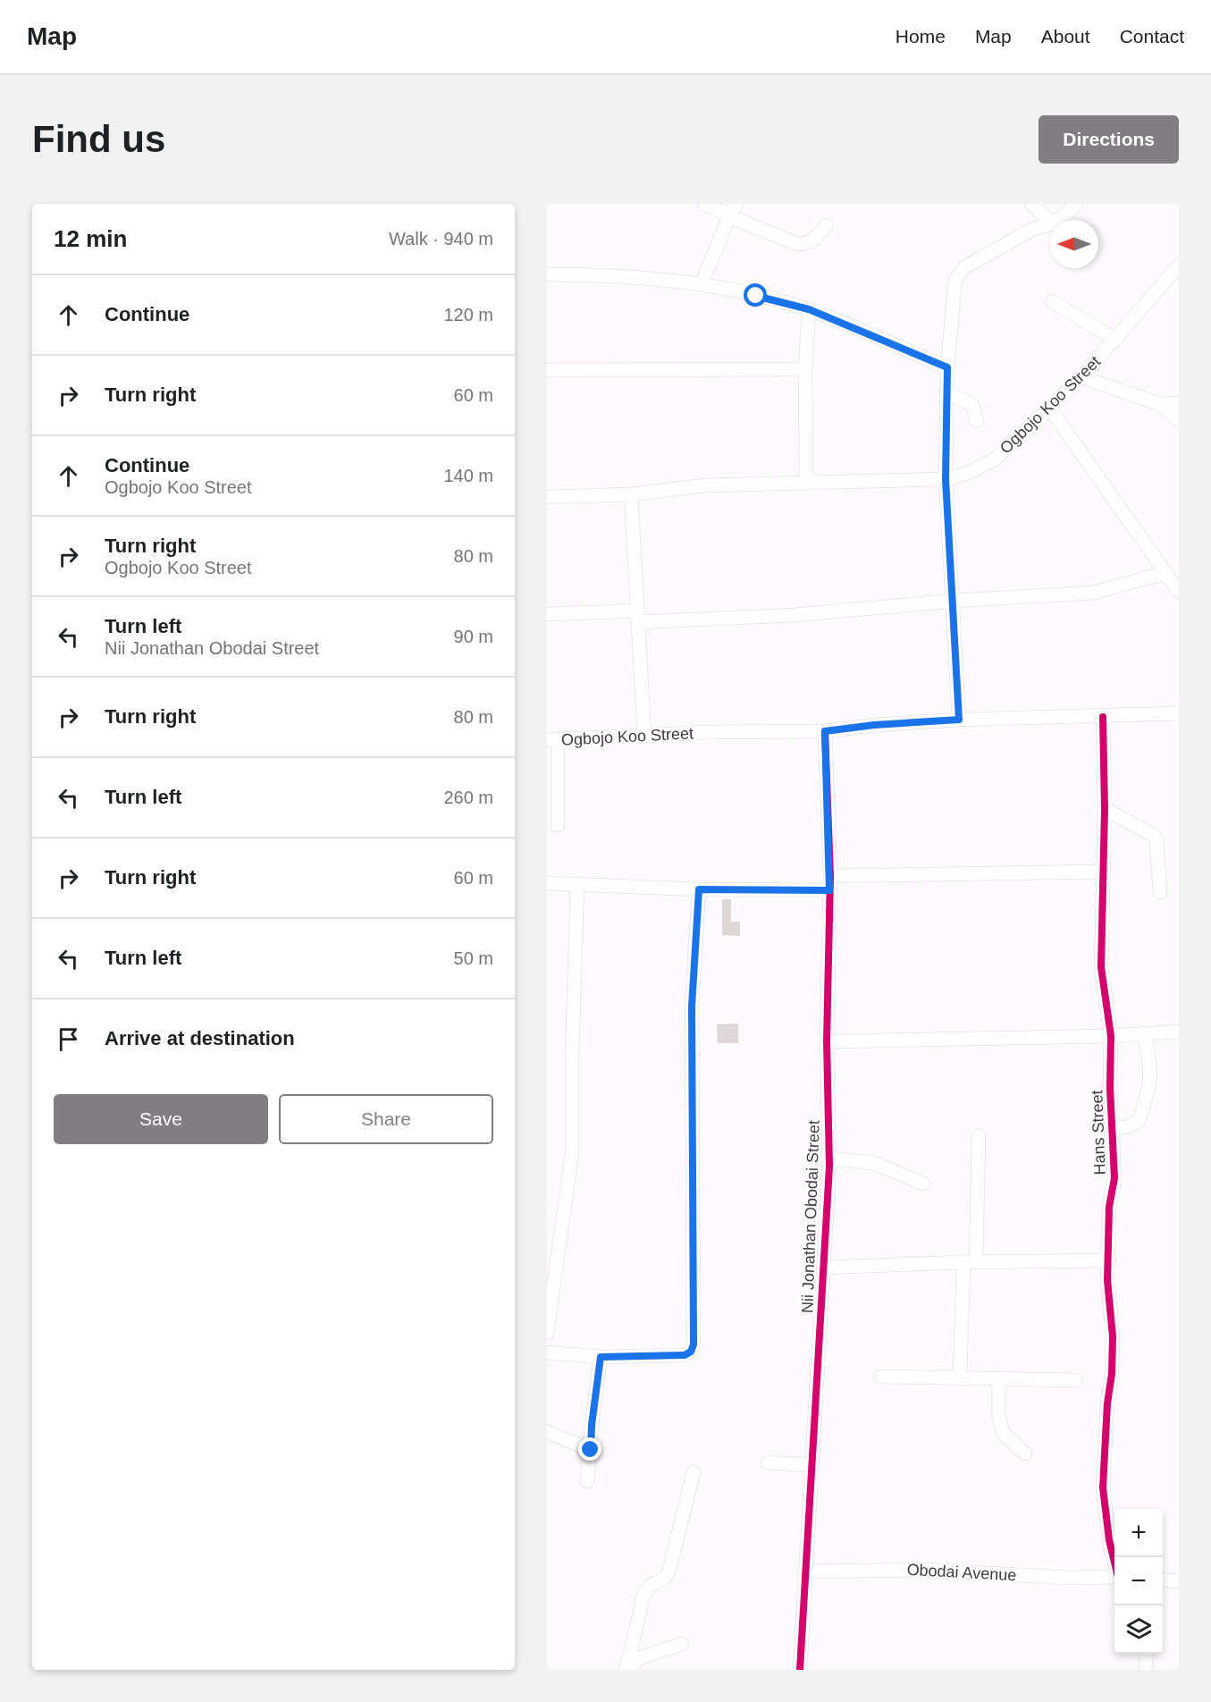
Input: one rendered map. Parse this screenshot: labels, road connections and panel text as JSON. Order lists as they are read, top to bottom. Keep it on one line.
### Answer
{"streets":{"street":["Ogbojo Koo Street","Hans Street","Nii Jonathan Obodai Street","Obodai Avenue"]},"crossings":[["Ogbojo Koo Street","Nii Jonathan Obodai Street"],["Nii Jonathan Obodai Street","Obodai Avenue"]],"north":"left","page":{"header":"Map","nav":["Home","Map","About","Contact"],"buttons":["Directions",["Save","Share"]],"title":"Find us","heading":["12 min","Walk · 940 m"],"list":[["Continue","120 m"],["Turn right","60 m"],["Continue","Ogbojo Koo Street","140 m"],["Turn right","Ogbojo Koo Street","80 m"],["Turn left","Nii Jonathan Obodai Street","90 m"],["Turn right","80 m"],["Turn left","260 m"],["Turn right","60 m"],["Turn left","50 m"],"Arrive at destination"],"map_buttons":["+","−"]}}
